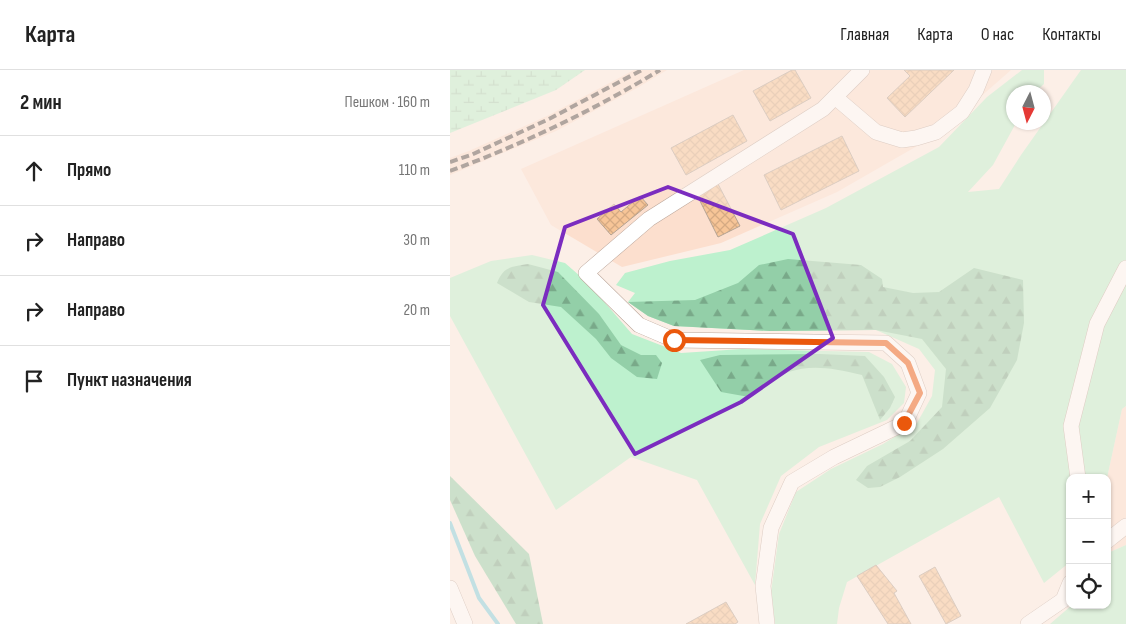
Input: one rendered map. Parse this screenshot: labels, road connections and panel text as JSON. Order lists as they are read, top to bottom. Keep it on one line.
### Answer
{"north":"bottom","page":{"header":"Карта","nav":["Главная","Карта","О нас","Контакты"],"heading":["2 мин","Пешком · 160 m"],"list":[["Прямо","110 m"],["Направо","30 m"],["Направо","20 m"],"Пункт назначения"],"map_buttons":["+","−"]}}
